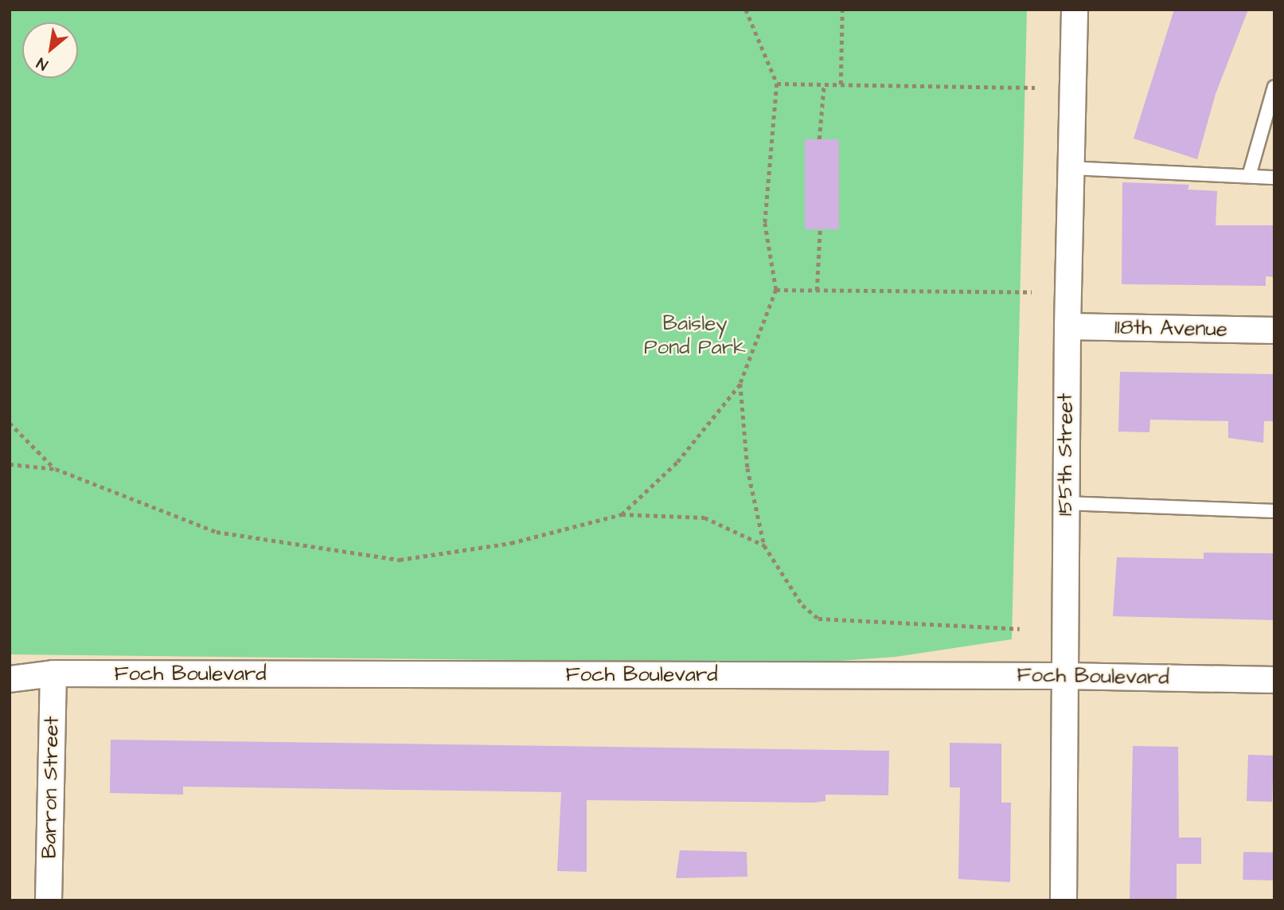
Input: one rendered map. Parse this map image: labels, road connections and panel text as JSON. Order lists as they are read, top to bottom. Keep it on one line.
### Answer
{"streets":{"street":["118th Avenue","155th Street","Foch Boulevard","Barron Street"]},"crossings":[["118th Avenue","155th Street"],["155th Street","Foch Boulevard"],["Foch Boulevard","Barron Street"]],"parks":["Baisley Pond Park"],"north":"bottom left"}
